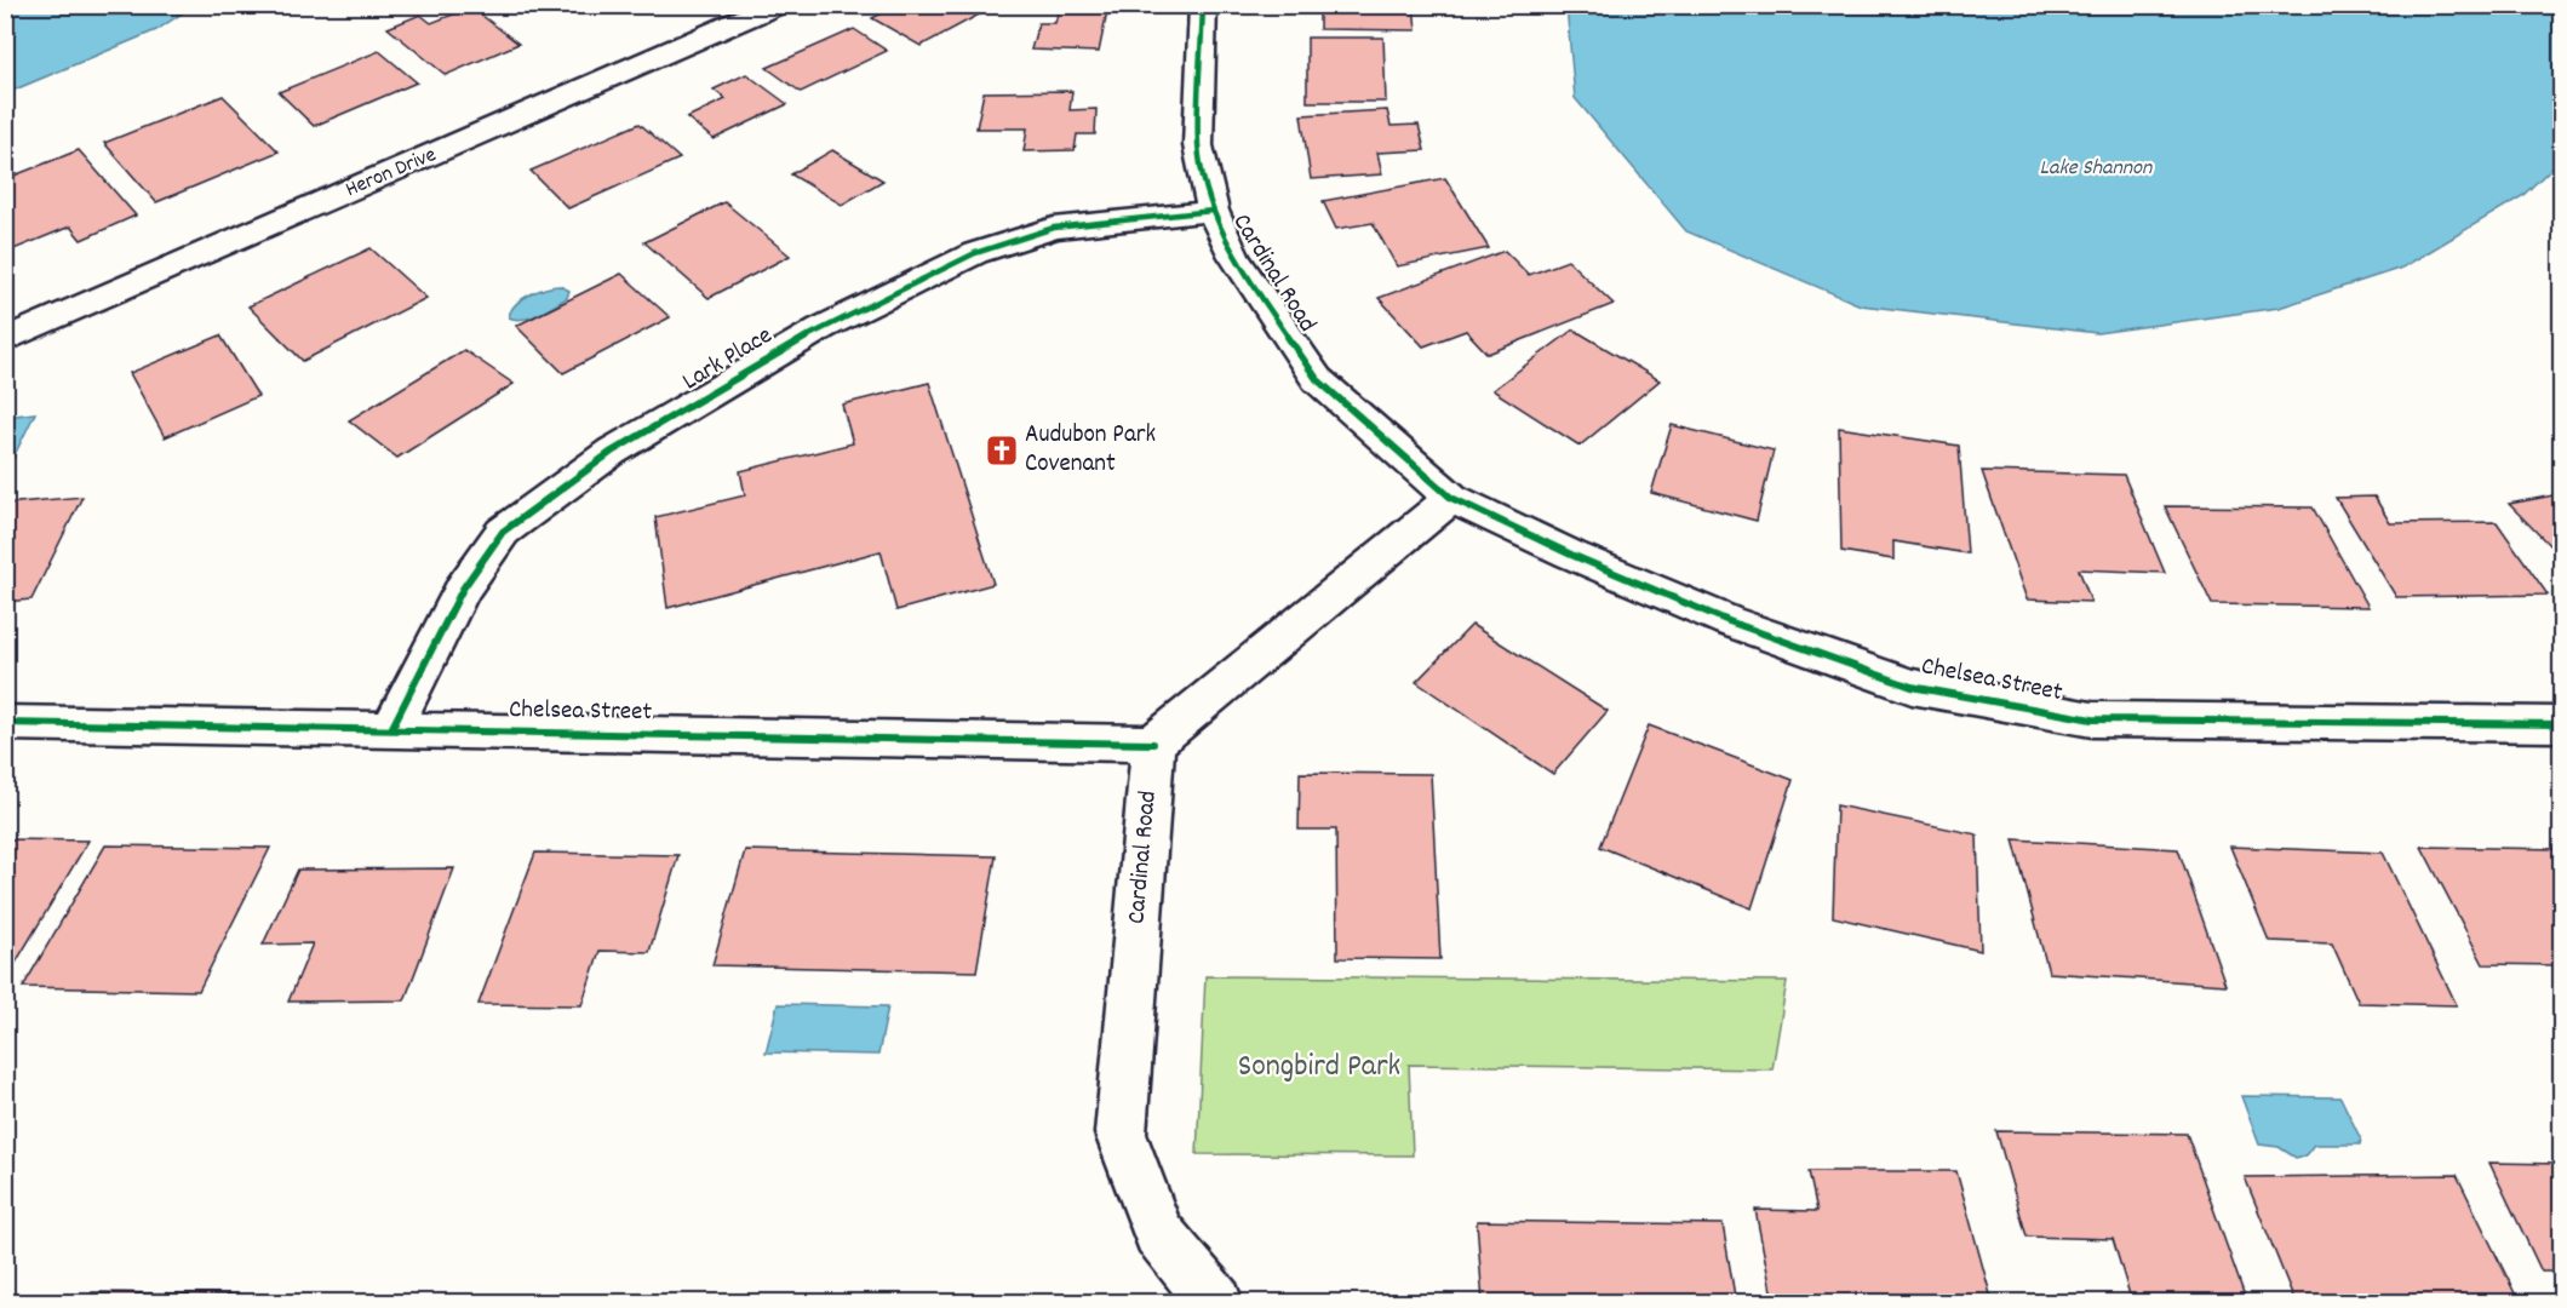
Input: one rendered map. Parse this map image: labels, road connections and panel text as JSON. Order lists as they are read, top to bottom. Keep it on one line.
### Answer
{"streets":{"street":["Heron Drive","Cardinal Road","Lark Place","Chelsea Street"]},"crossings":[["Cardinal Road","Lark Place"],["Cardinal Road","Chelsea Street"],["Lark Place","Chelsea Street"]],"water":["Lake Shannon"],"parks":["Songbird Park"],"places":{"church":["Audubon Park Covenant"]}}
